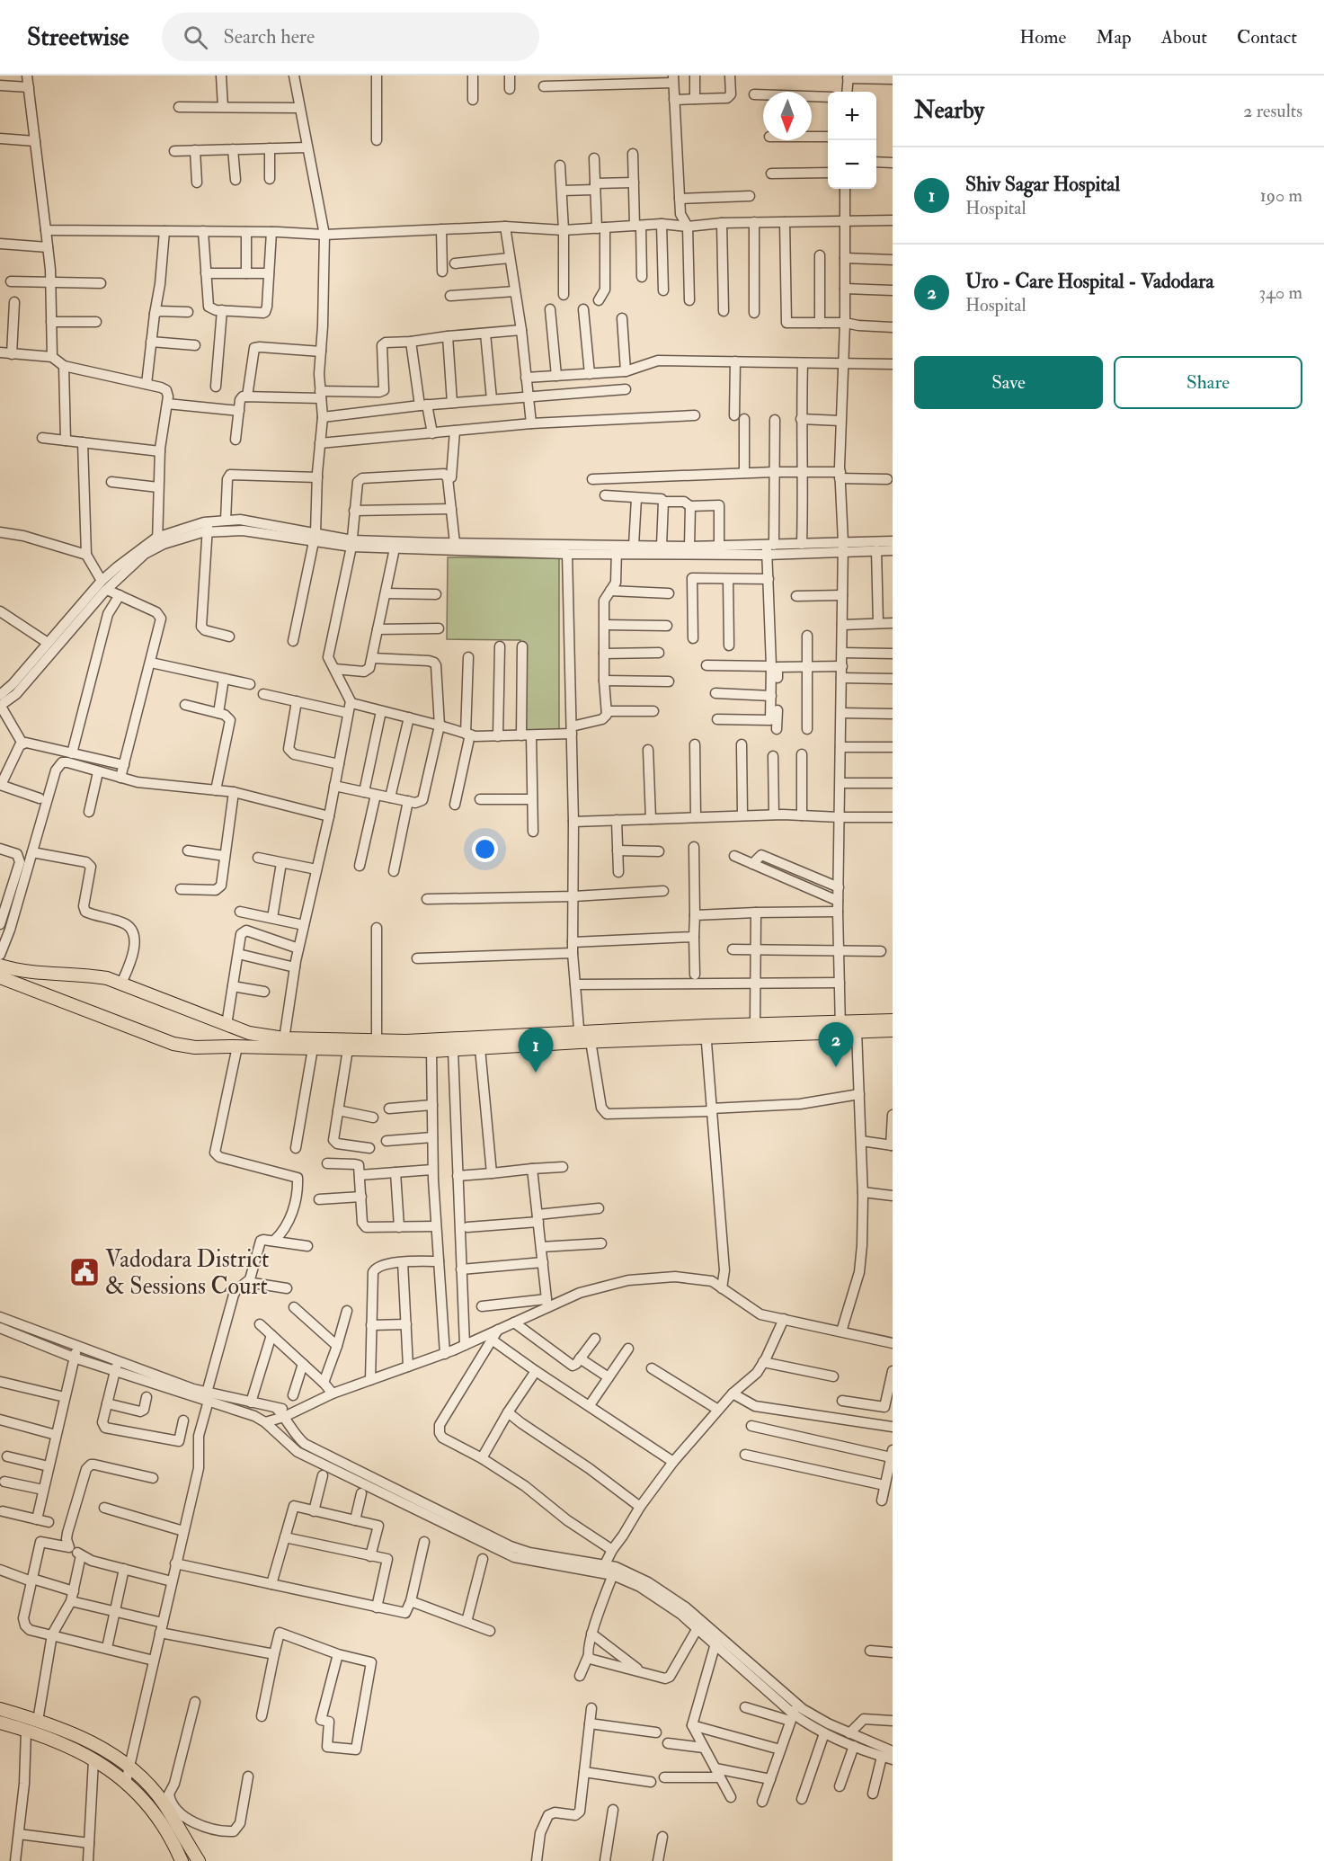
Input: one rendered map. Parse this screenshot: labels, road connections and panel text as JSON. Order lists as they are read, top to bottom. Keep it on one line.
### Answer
{"places":{"public building":["Vadodara District & Sessions Court"]},"north":"bottom","page":{"header":"Streetwise","search":"Search here","nav":["Home","Map","About","Contact"],"heading":["Nearby","2 results"],"map_buttons":["+","−"],"list":[{"mark":"1","name":"Shiv Sagar Hospital","note":"Hospital","value":"190 m"},{"mark":"2","name":"Uro - Care Hospital - Vadodara","note":"Hospital","value":"340 m"}],"buttons":["Save","Share"],"pins":["2","1"]}}
